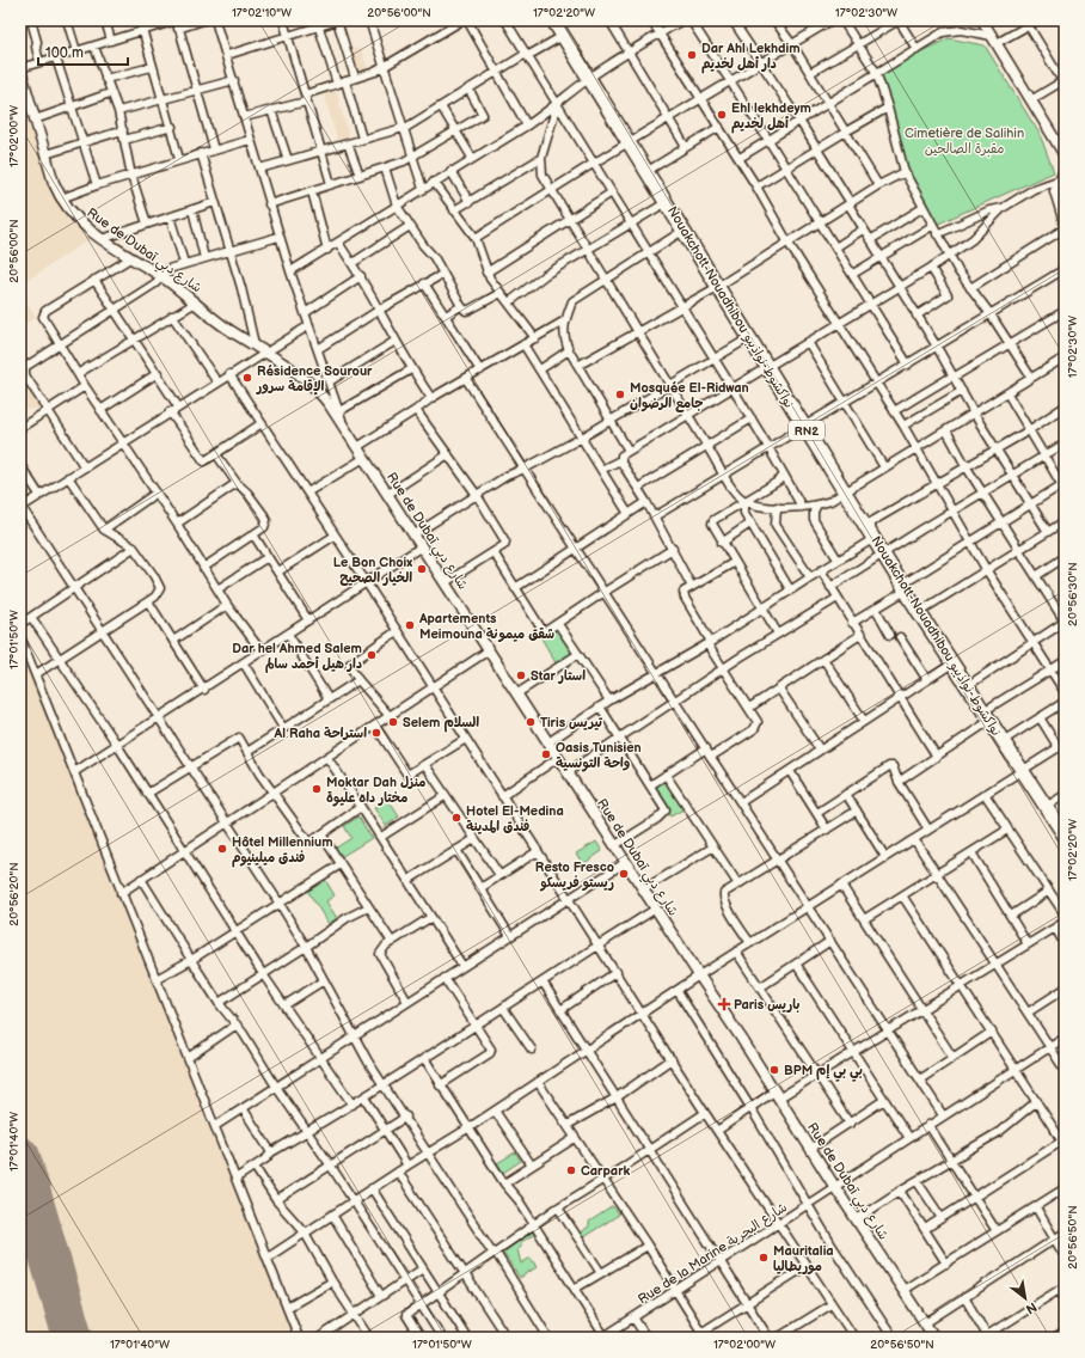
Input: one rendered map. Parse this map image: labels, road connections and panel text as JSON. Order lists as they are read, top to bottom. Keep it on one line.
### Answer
{"streets":{"highway":["Nouakchott-Nouadhibou نواكشوط-نواذيبو","RN2"],"street":["Rue de Dubaï شارع دبي","Rue de la Marine شارع البحرية"]},"crossings":[["Rue de Dubaï شارع دبي","Rue de la Marine شارع البحرية"]],"parks":["Cimetière de Salihin مقبرة الصالحين"],"places":{"other":["Dar Ahl Lekhdim دار أهل لخديم","Ehl lekhdeym أهل لخديم","Résidence Sourour الإقامة سرور","Mosquée El-Ridwan جامع الرضوان","Le Bon Choix الخيار الصحيح","Apartements Meimouna شقق ميمونة","Dar hel Ahmed Salem دار هيل أحمد سالم","Star استار","Selem السلام","Tiris تيريس","Al Raha استراحة","Oasis Tunisien واحة التونسية","Moktar Dah منزل مختار داه عليوة","Hotel El-Medina فندق المدينة","Hôtel Millennium فندق ميلينيوم","Resto Fresco ريستو فريسكو","BPM بي بي إم","Carpark","Mauritalia موريطاليا"],"health":["Paris باريس"]},"scale_bar":"100 m","north":"bottom right","coordinates":["17°02'10\"W","20°56'00\"N","17°02'20\"W","17°02'30\"W","17°02'00\"W","20°56'30\"N","17°01'50\"W","20°56'20\"N","17°01'40\"W","20°56'50\"N"]}
